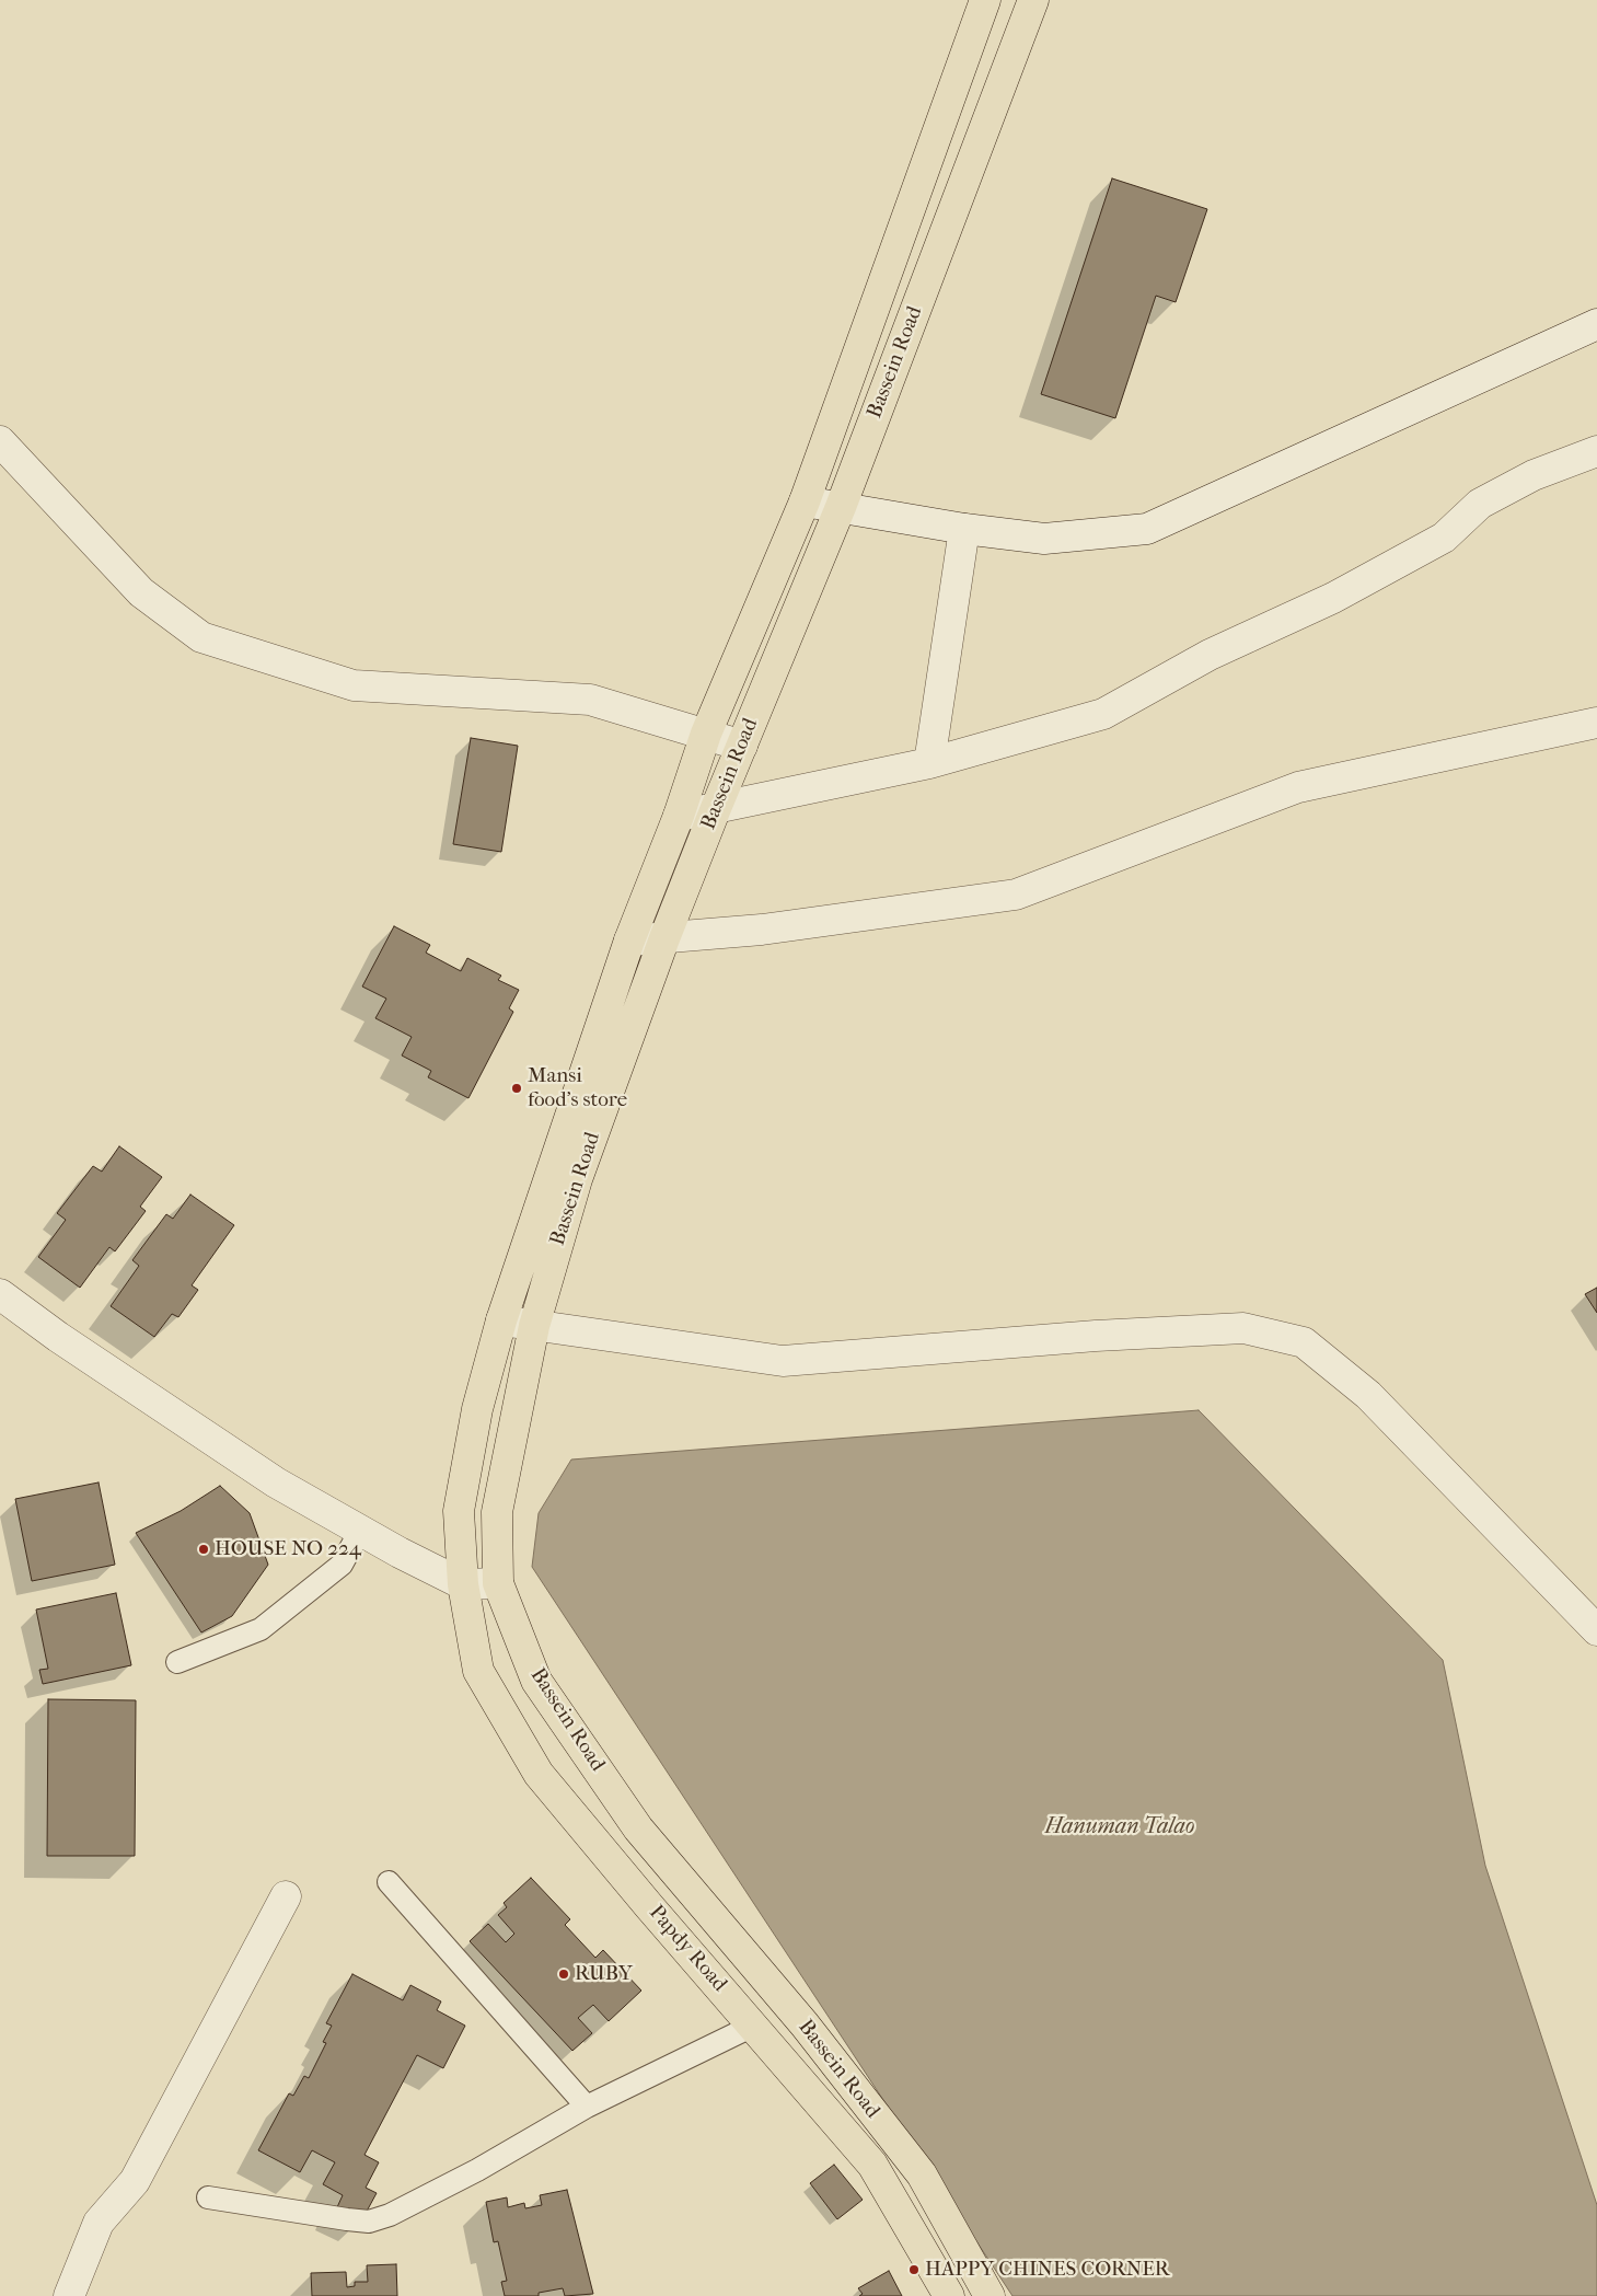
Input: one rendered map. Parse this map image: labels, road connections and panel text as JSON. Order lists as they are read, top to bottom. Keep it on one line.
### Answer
{"streets":{"main road":["Bassein Road","Papdy Road"]},"crossings":[["Bassein Road","Papdy Road"]],"water":["Hanuman Talao"],"places":["Mansi food's store","HOUSE NO 224","RUBY","HAPPY CHINES CORNER"]}
